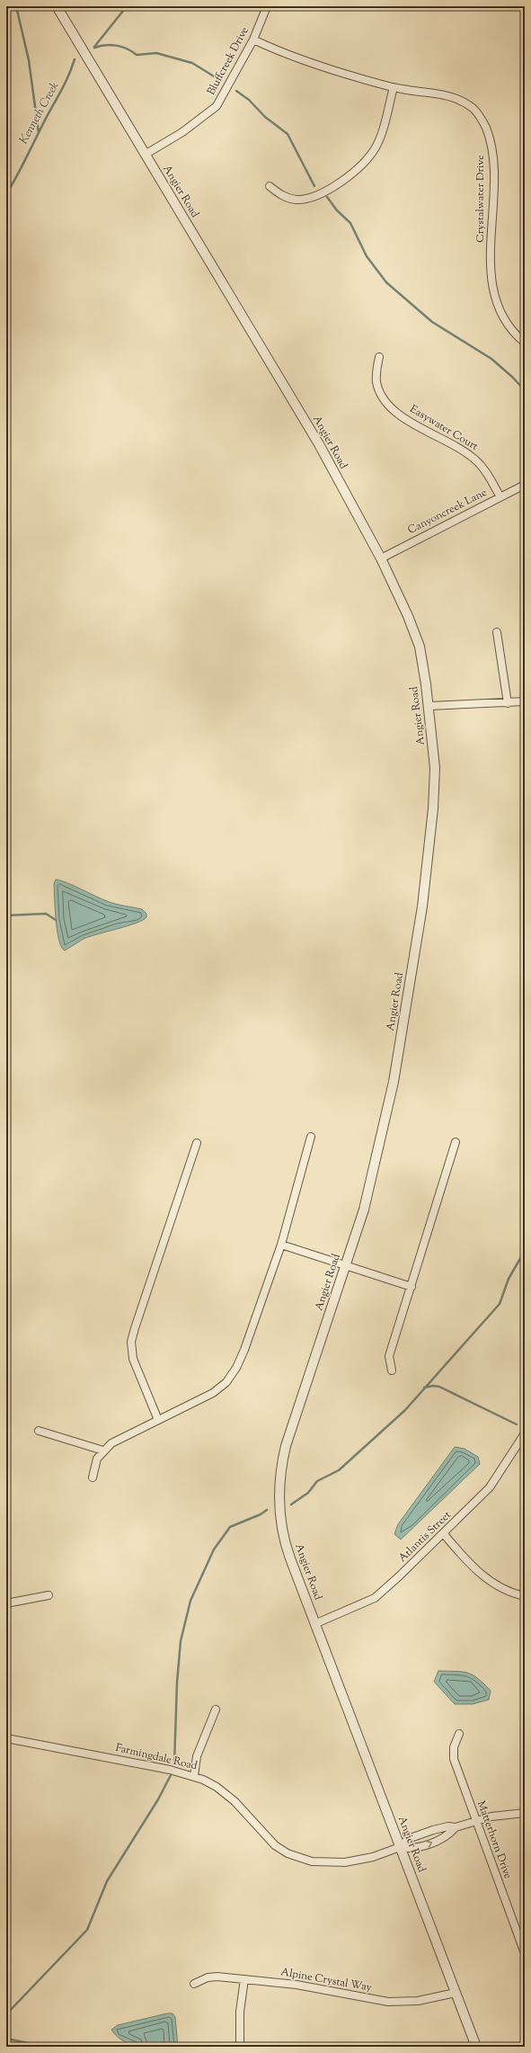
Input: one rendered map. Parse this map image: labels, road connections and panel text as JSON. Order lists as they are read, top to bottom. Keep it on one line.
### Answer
{"streets":{"street":["Bluffcreek Drive","Angier Road","Crystalwater Drive","Easywater Court","Canyoncreek Lane","Atlantis Street","Farmingdale Road","Matterhorn Drive","Alpine Crystal Way"]},"crossings":[["Bluffcreek Drive","Angier Road"],["Bluffcreek Drive","Crystalwater Drive"],["Angier Road","Canyoncreek Lane"],["Angier Road","Atlantis Street"],["Angier Road","Farmingdale Road"],["Angier Road","Alpine Crystal Way"],["Easywater Court","Canyoncreek Lane"]],"water":["Kenneth Creek"]}
